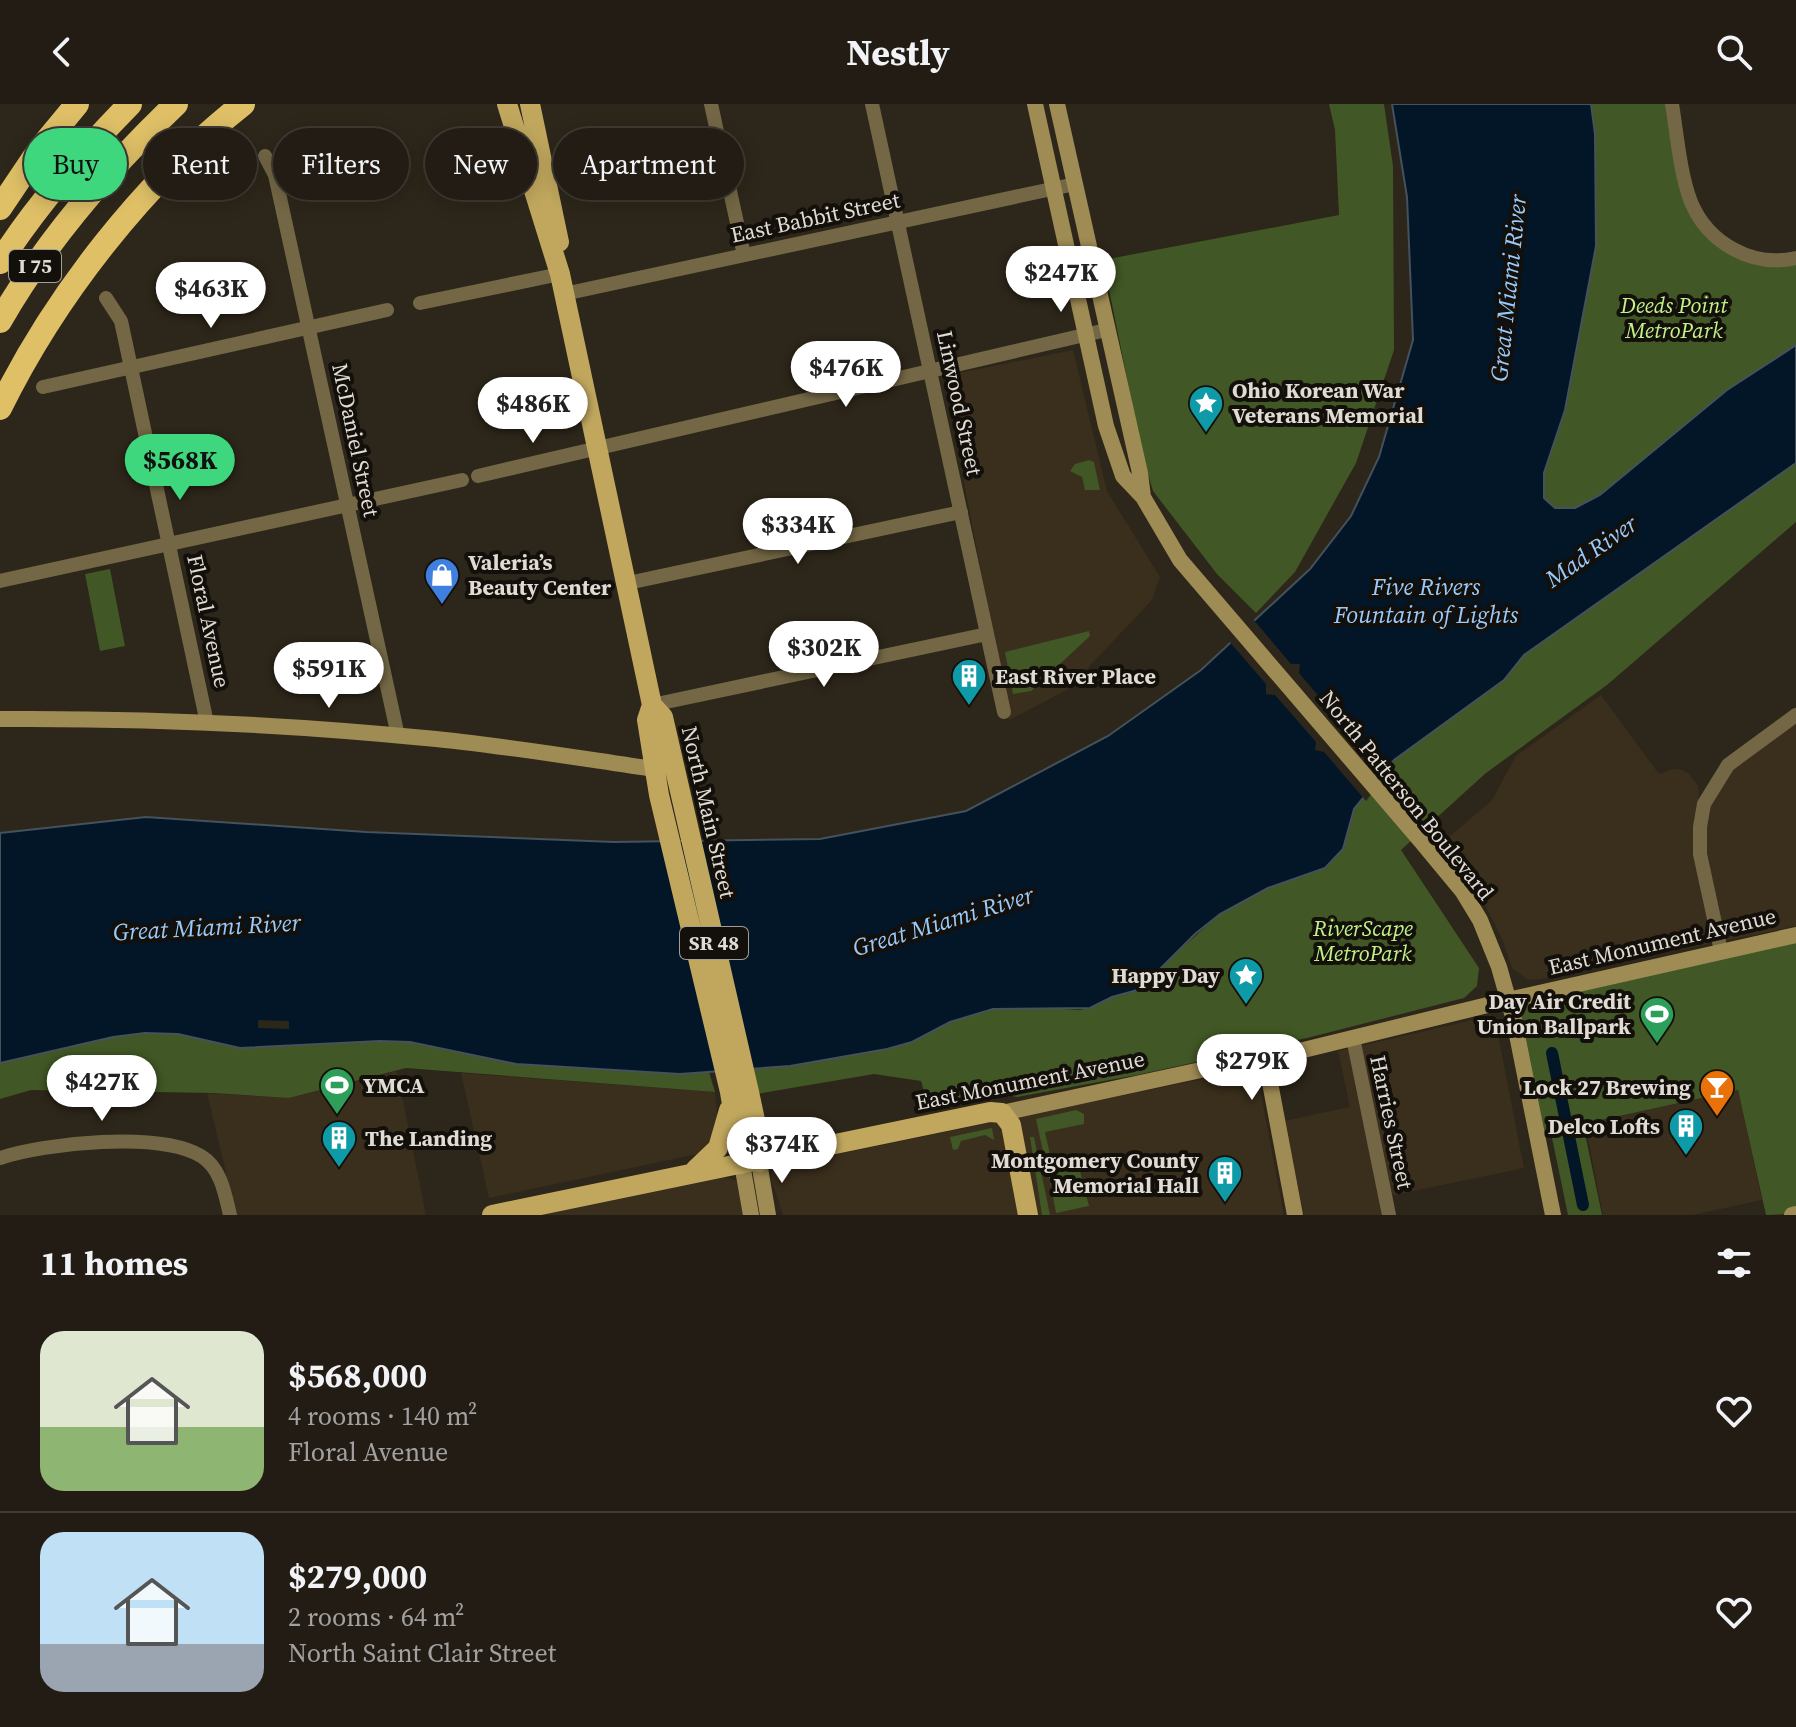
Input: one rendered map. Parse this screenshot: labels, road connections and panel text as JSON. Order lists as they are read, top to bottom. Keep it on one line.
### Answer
{"streets":{"highway":["I 75"],"main road":["North Patterson Boulevard","North Main Street","East Monument Avenue","SR 48"],"street":["East Babbit Street","Linwood Street","McDaniel Street","Floral Avenue","Harries Street"]},"crossings":[["East Babbit Street","Linwood Street"],["East Babbit Street","North Main Street"],["North Patterson Boulevard","East Monument Avenue"],["North Main Street","East Monument Avenue"],["North Main Street","SR 48"],["East Monument Avenue","SR 48"],["East Monument Avenue","Harries Street"]],"water":["Great Miami River","Mad River","Five Rivers Fountain of Lights"],"parks":["Deeds Point MetroPark","RiverScape MetroPark"],"places":{"place":["Ohio Korean War Veterans Memorial","Happy Day"],"shop":["Valeria’s Beauty Center"],"building":["East River Place","Delco Lofts","The Landing","Montgomery County Memorial Hall"],"sports":["Day Air Credit Union Ballpark","YMCA"],"bar":["Lock 27 Brewing"]},"page":{"header":"Nestly","chip":["Buy","Rent","Filters","New","Apartment"],"price":["$247K","$463K","$476K","$486K","$568K","$334K","$302K","$591K","$279K","$427K","$374K"],"heading":"11 homes","list":[{"name":"$568,000","note":"4 rooms · 140 m² · Floral Avenue"},{"name":"$279,000","note":"2 rooms · 64 m² · North Saint Clair Street"}]}}
